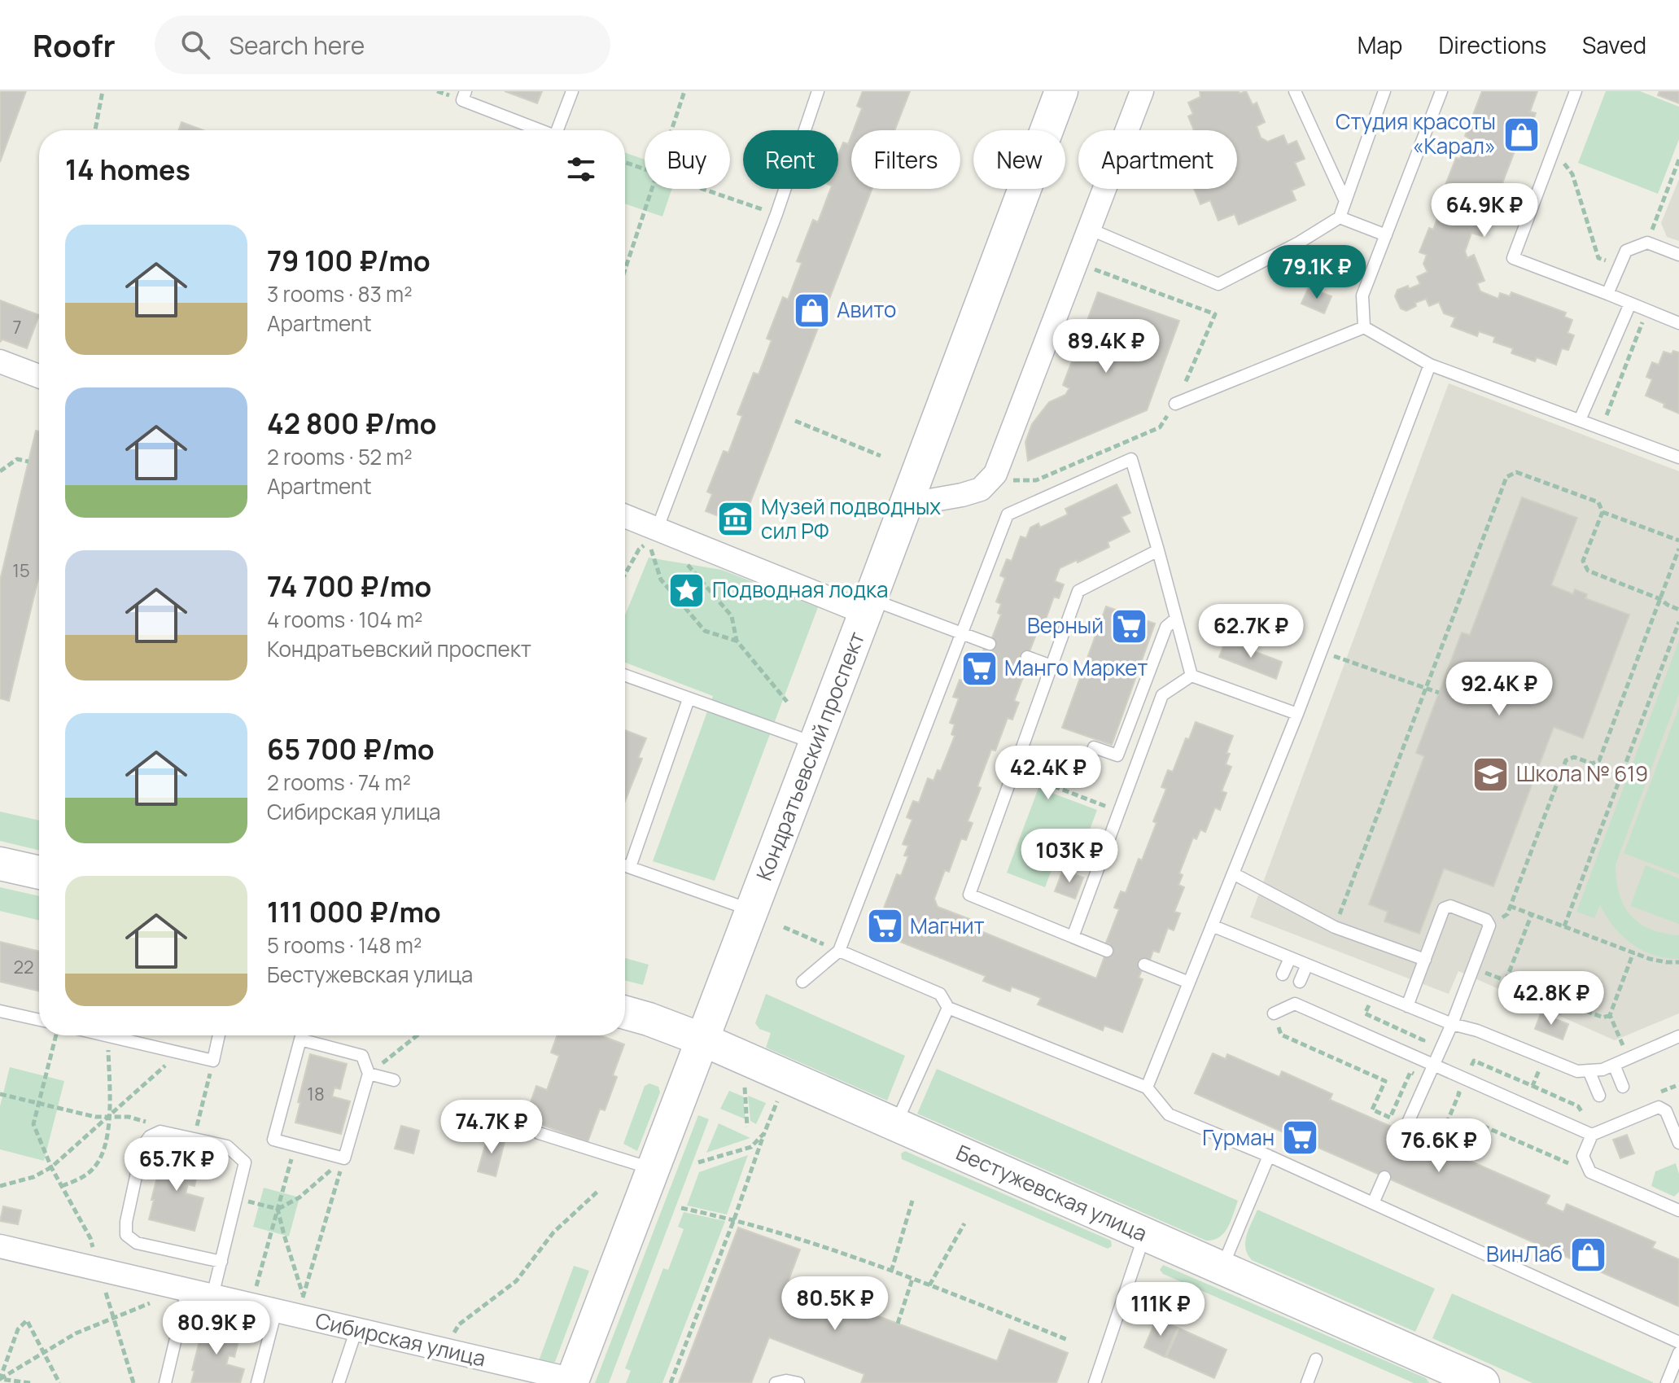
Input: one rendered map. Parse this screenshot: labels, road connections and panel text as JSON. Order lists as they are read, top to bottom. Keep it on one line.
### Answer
{"streets":{"street":["Кондратьевский проспект","Бестужевская улица","Сибирская улица"]},"crossings":[["Кондратьевский проспект","Бестужевская улица"],["Кондратьевский проспект","Сибирская улица"]],"places":{"shop":["Студия красоты «Карал»","Авито","ВинЛаб"],"museum":["Музей подводных сил РФ"],"place":["Подводная лодка"],"supermarket":["Верный","Манго Маркет","Магнит","Гурман"],"school or university":["Школа № 619"]},"house_numbers":["7","15","22","18"],"page":{"header":"Roofr","search":"Search here","nav":["Map","Directions","Saved"],"chip":["Buy","Rent","Filters","New","Apartment"],"heading":"14 homes","price":["64.9K ₽","79.1K ₽","89.4K ₽","62.7K ₽","92.4K ₽","42.4K ₽","103K ₽","42.8K ₽","74.7K ₽","76.6K ₽","65.7K ₽","80.5K ₽","111K ₽","80.9K ₽"],"list":[{"name":"79 100 ₽/mo","note":"3 rooms · 83 m² · Apartment"},{"name":"42 800 ₽/mo","note":"2 rooms · 52 m² · Apartment"},{"name":"74 700 ₽/mo","note":"4 rooms · 104 m² · Кондратьевский проспект"},{"name":"65 700 ₽/mo","note":"2 rooms · 74 m² · Сибирская улица"},{"name":"111 000 ₽/mo","note":"5 rooms · 148 m² · Бестужевская улица"}]}}
